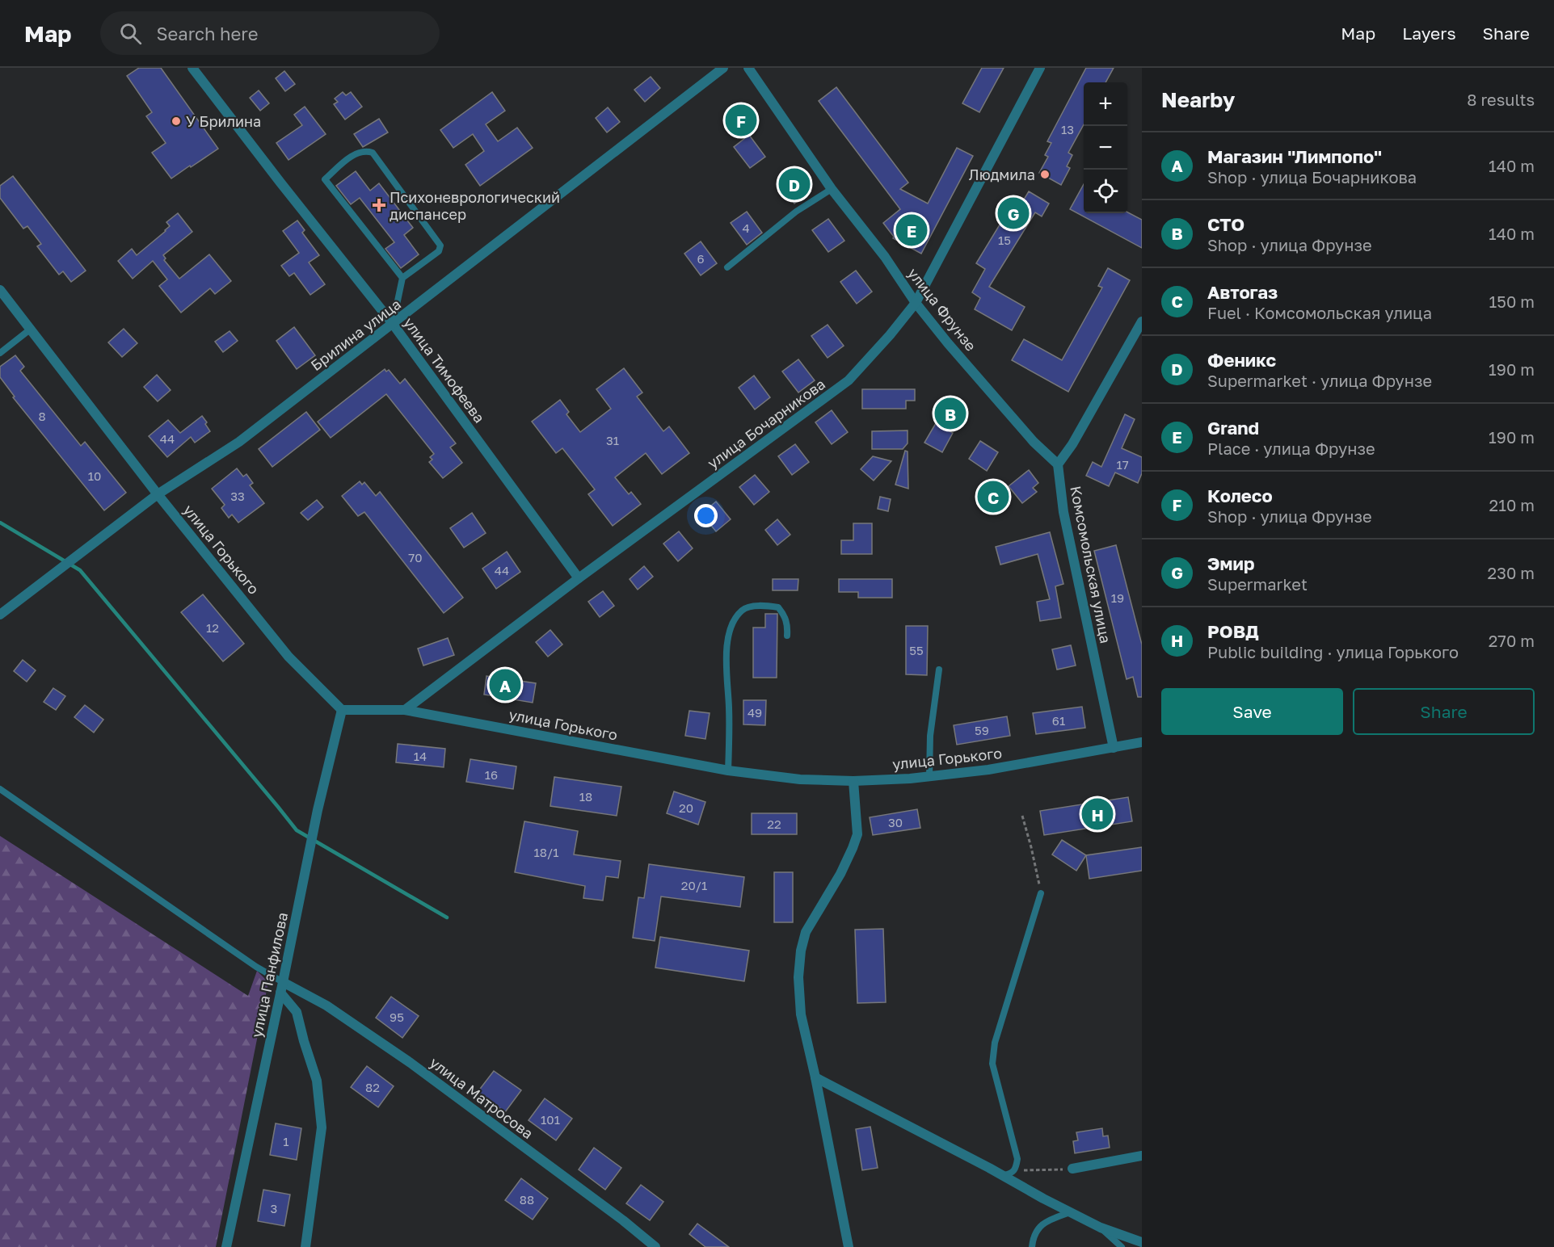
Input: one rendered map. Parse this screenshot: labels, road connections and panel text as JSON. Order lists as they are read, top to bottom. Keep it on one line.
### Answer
{"streets":{"street":["улица Фрунзе","Брилина улица","улица Тимофеева","улица Бочарникова","улица Горького","Комсомольская улица","улица Панфилова","улица Матросова"]},"crossings":[["улица Фрунзе","улица Бочарникова"],["улица Фрунзе","Комсомольская улица"],["Брилина улица","улица Тимофеева"],["Брилина улица","улица Горького"],["улица Тимофеева","улица Бочарникова"],["улица Бочарникова","улица Горького"],["улица Горького","Комсомольская улица"],["улица Горького","улица Панфилова"],["улица Панфилова","улица Матросова"]],"places":{"other":["У Брилина","Людмила"],"health":["Психоневрологический диспансер"]},"house_numbers":["13","4","15","6","8","44","31","17","10","33","70","44","19","12","55","49","61","59","14","16","18","20","30","22","18/1","20/1","95","82","101","1","88","3"],"page":{"header":"Map","search":"Search here","nav":["Map","Layers","Share"],"heading":["Nearby","8 results"],"map_buttons":["+","−"],"pins":["F","D","G","E","B","C","A","H"],"list":[{"mark":"A","name":"Магазин \"Лимпопо\"","note":"Shop · улица Бочарникова","value":"140 m"},{"mark":"B","name":"СТО","note":"Shop · улица Фрунзе","value":"140 m"},{"mark":"C","name":"Автогаз","note":"Fuel · Комсомольская улица","value":"150 m"},{"mark":"D","name":"Феникс","note":"Supermarket · улица Фрунзе","value":"190 m"},{"mark":"E","name":"Grand","note":"Place · улица Фрунзе","value":"190 m"},{"mark":"F","name":"Колесо","note":"Shop · улица Фрунзе","value":"210 m"},{"mark":"G","name":"Эмир","note":"Supermarket","value":"230 m"},{"mark":"H","name":"РОВД","note":"Public building · улица Горького","value":"270 m"}],"buttons":["Save","Share"]}}
